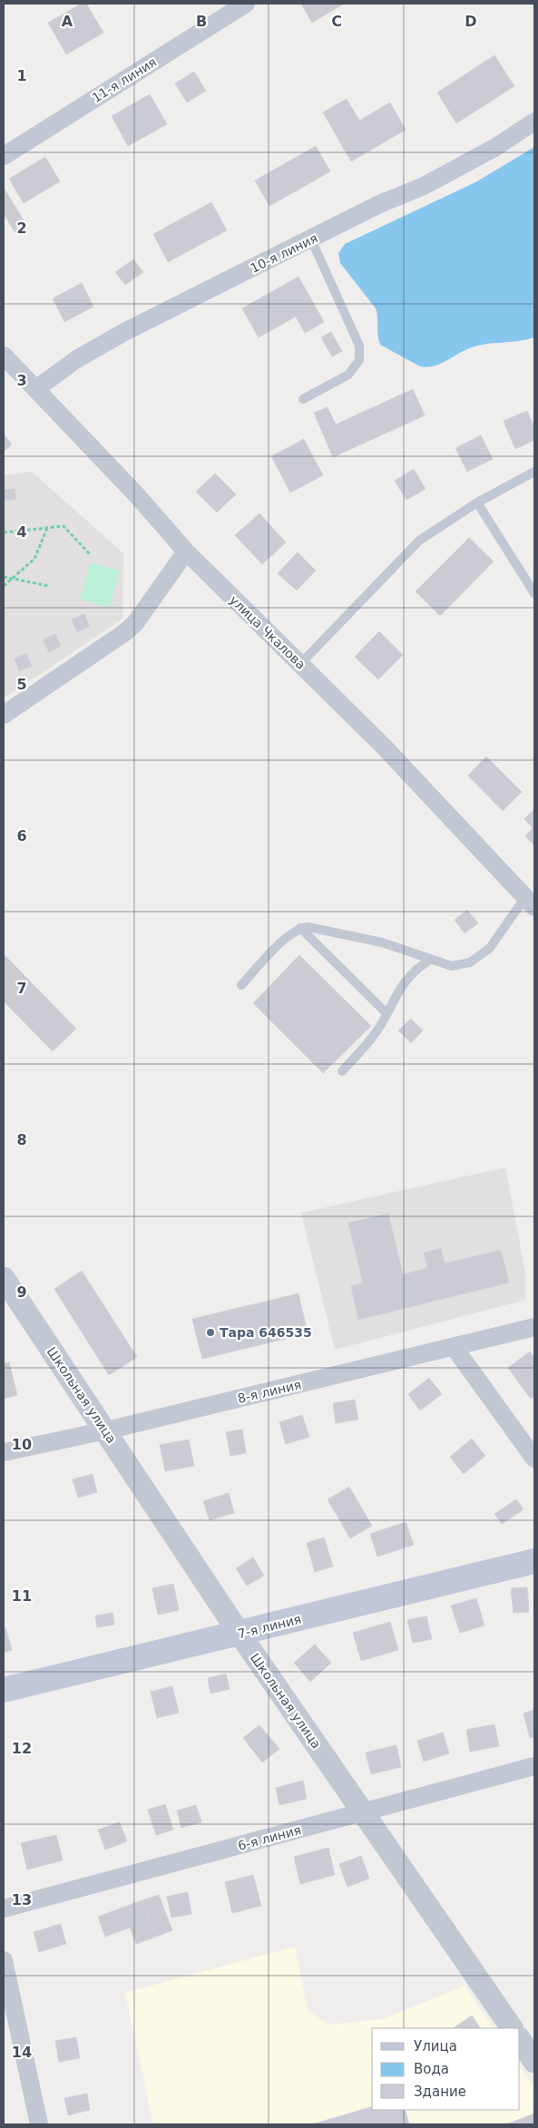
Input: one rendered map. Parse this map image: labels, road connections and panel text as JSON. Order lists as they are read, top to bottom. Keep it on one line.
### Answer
{"streets":{"main road":["7-я линия"],"street":["11-я линия","10-я линия","улица Чкалова","8-я линия","Школьная улица","6-я линия"]},"crossings":[["10-я линия","улица Чкалова"],["8-я линия","Школьная улица"],["Школьная улица","7-я линия"],["Школьная улица","6-я линия"]],"places":["Тара 646535"],"legend":["Улица","Вода","Здание"],"grid":{"columns":["A","B","C","D"],"rows":["1","2","3","4","5","6","7","8","9","10","11","12","13","14"]}}
